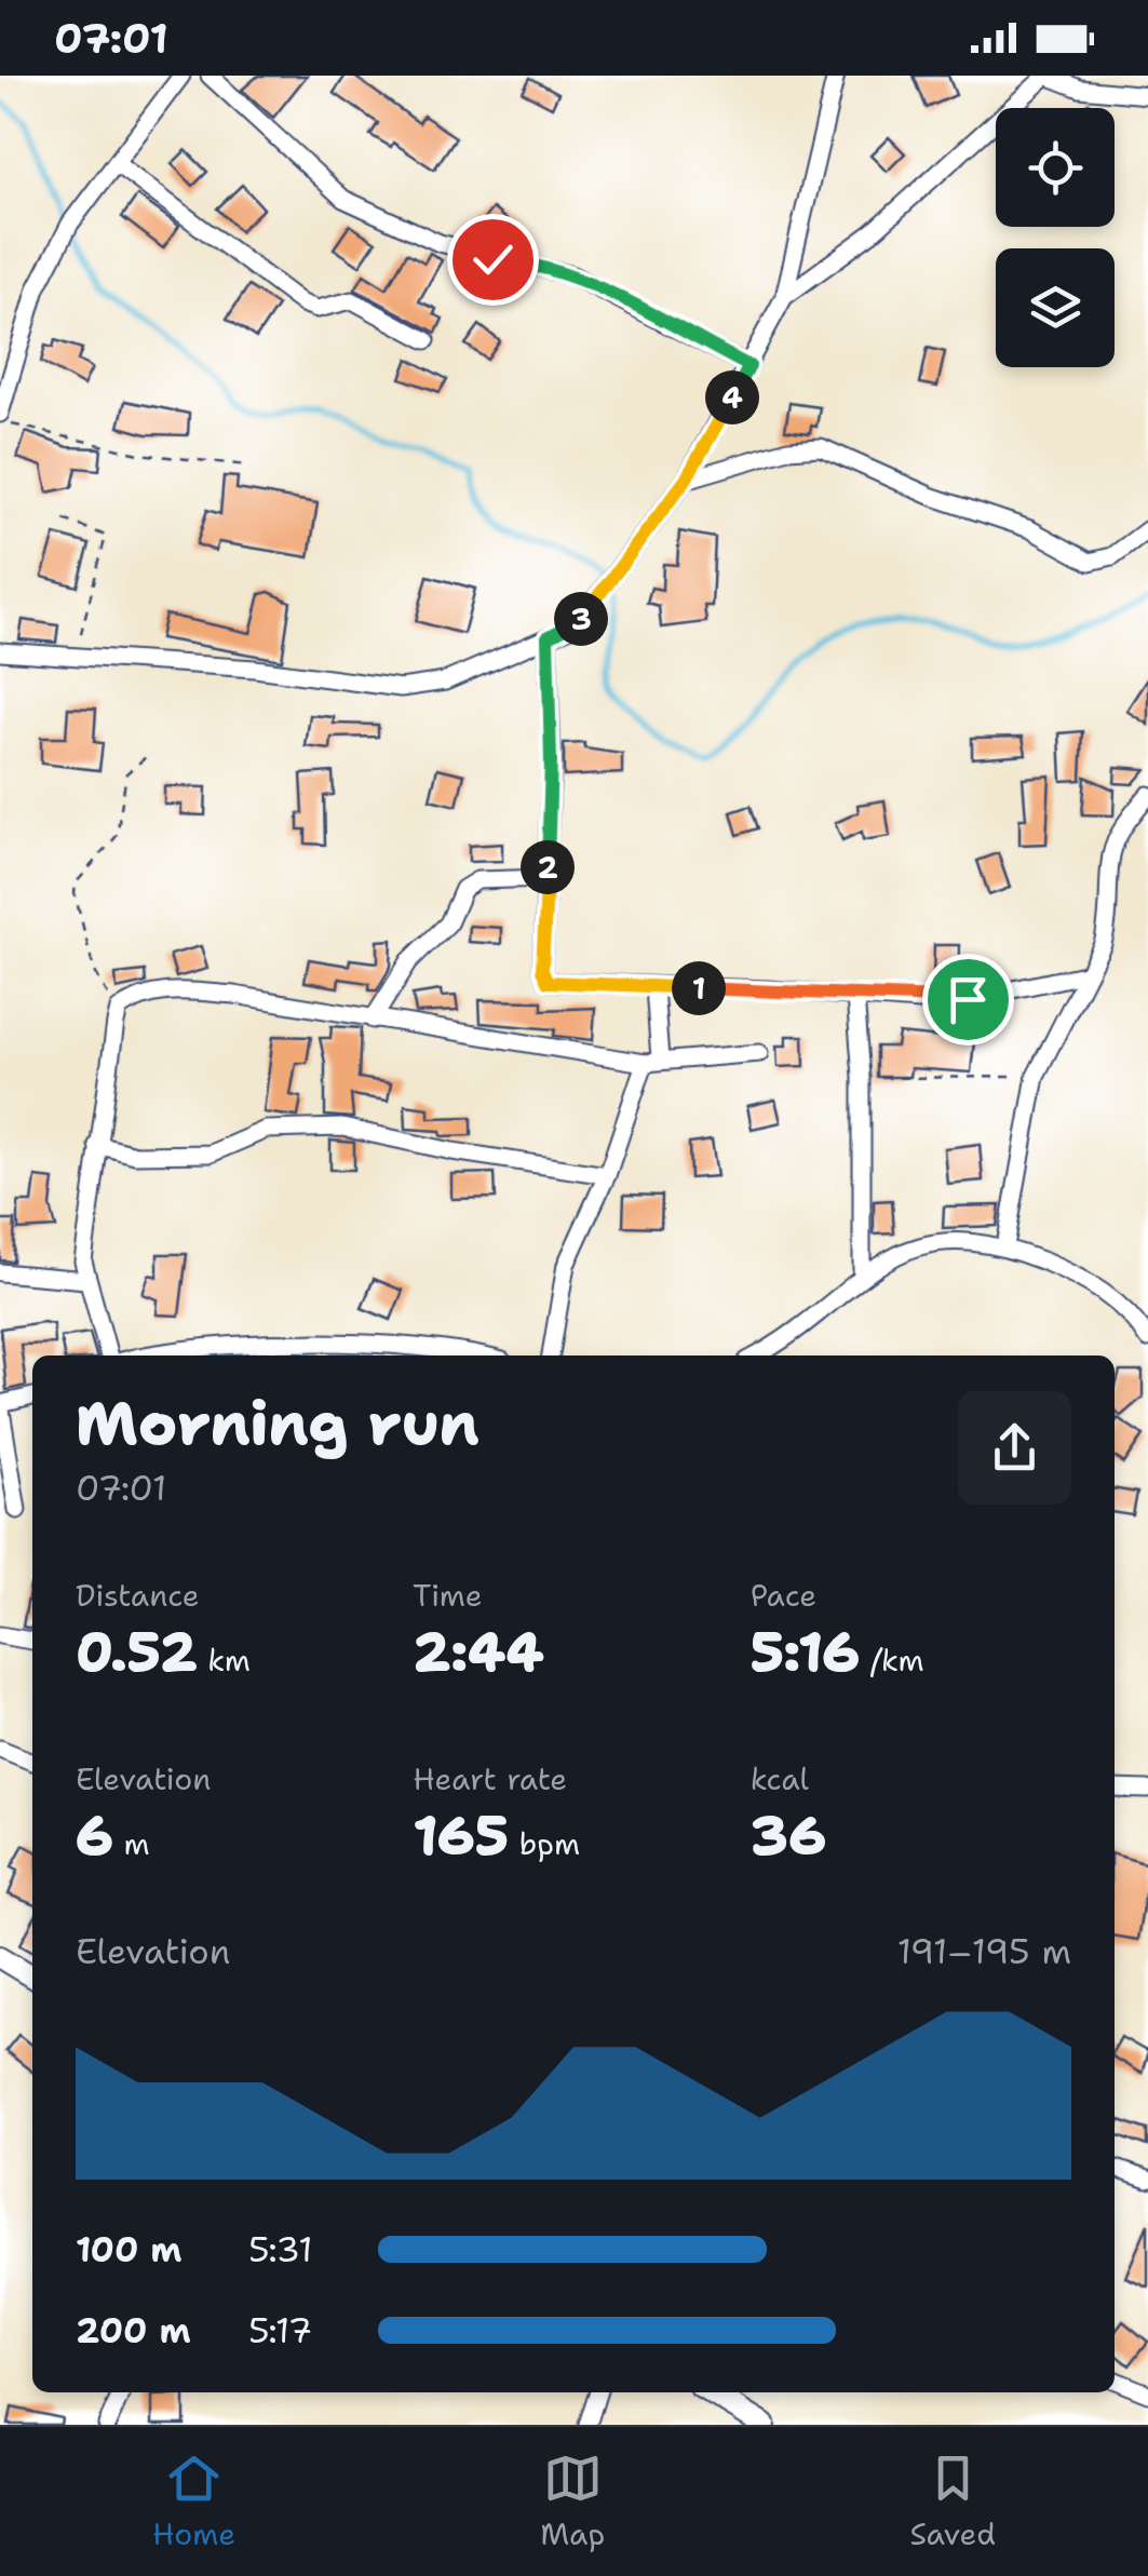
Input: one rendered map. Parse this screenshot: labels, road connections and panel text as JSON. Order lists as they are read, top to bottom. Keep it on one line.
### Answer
{"page":{"status":"07:01","pins":["4","3","2","1"],"heading":["Morning run","07:01"],"stats":[["Distance","0.52 km"],["Time","2:44"],["Pace","5:16 /km"],["Elevation","6 m"],["Heart rate","165 bpm"],["kcal","36"]],"chart":["Elevation","191–195 m"],"list":[{"name":"100 m","note":"5:31"},{"name":"200 m","note":"5:17"}],"tabs":["Home","Map","Saved"]}}
